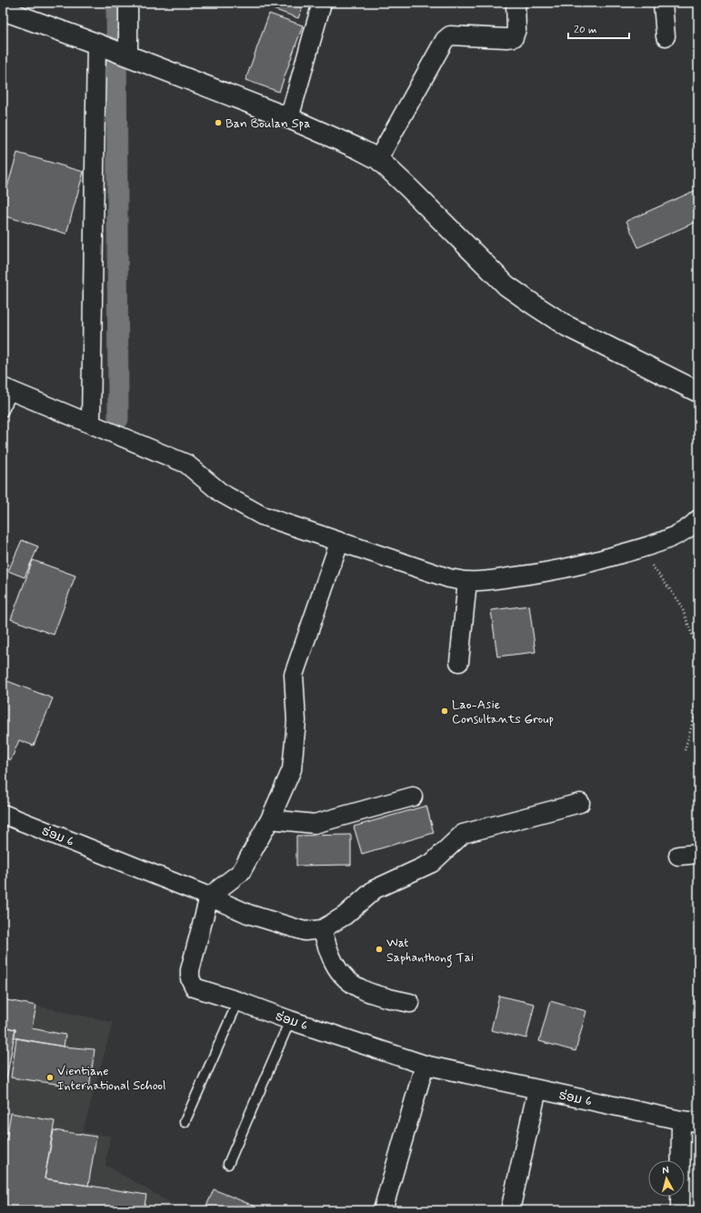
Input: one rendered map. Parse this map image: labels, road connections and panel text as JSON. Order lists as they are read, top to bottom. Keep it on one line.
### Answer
{"streets":{"street":["ຮ່ອມ 6"]},"places":["Ban Boulan Spa","Lao-Asie Consultants Group","Wat Saphanthong Tai","Vientiane International School"],"scale_bar":"20 m","north":"top"}
